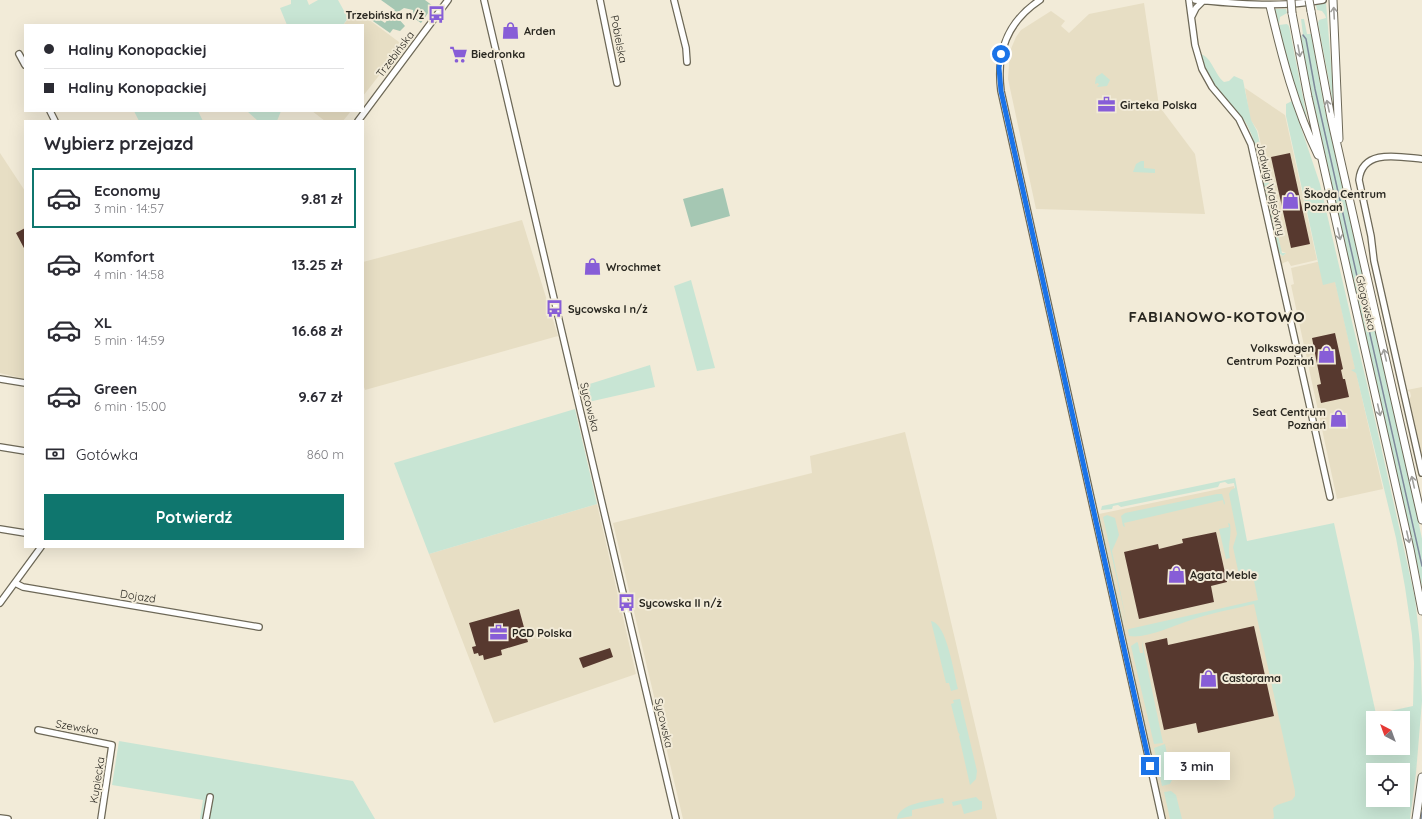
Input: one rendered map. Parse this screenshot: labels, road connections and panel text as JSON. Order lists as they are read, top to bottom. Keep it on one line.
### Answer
{"streets":{"main road":["Głogowska"],"street":["Pobielska","Trzebińska","Jadwigi Wajsówny","Sycowska","Dojazd","Szewska","Kupiecka"]},"crossings":[["Szewska","Kupiecka"]],"districts":["FABIANOWO-KOTOWO"],"places":{"bus stop":["Trzebińska n/ż","Sycowska I n/ż","Sycowska II n/ż"],"shop":["Arden","Škoda Centrum Poznań","Wrochmet","Volkswagen Centrum Poznań","Seat Centrum Poznań","Agata Meble","Castorama"],"supermarket":["Biedronka"],"office":["Girteka Polska","PGD Polska"]},"north":"top left","page":{"banner":["Haliny Konopackiej","Haliny Konopackiej"],"heading":"Wybierz przejazd","list":[{"name":"Economy","note":"3 min · 14:57","value":"9.81 zł"},{"name":"Komfort","note":"4 min · 14:58","value":"13.25 zł"},{"name":"XL","note":"5 min · 14:59","value":"16.68 zł"},{"name":"Green","note":"6 min · 15:00","value":"9.67 zł"}],"pay":["Gotówka","860 m"],"buttons":"Potwierdź","bubble":"3 min"}}
